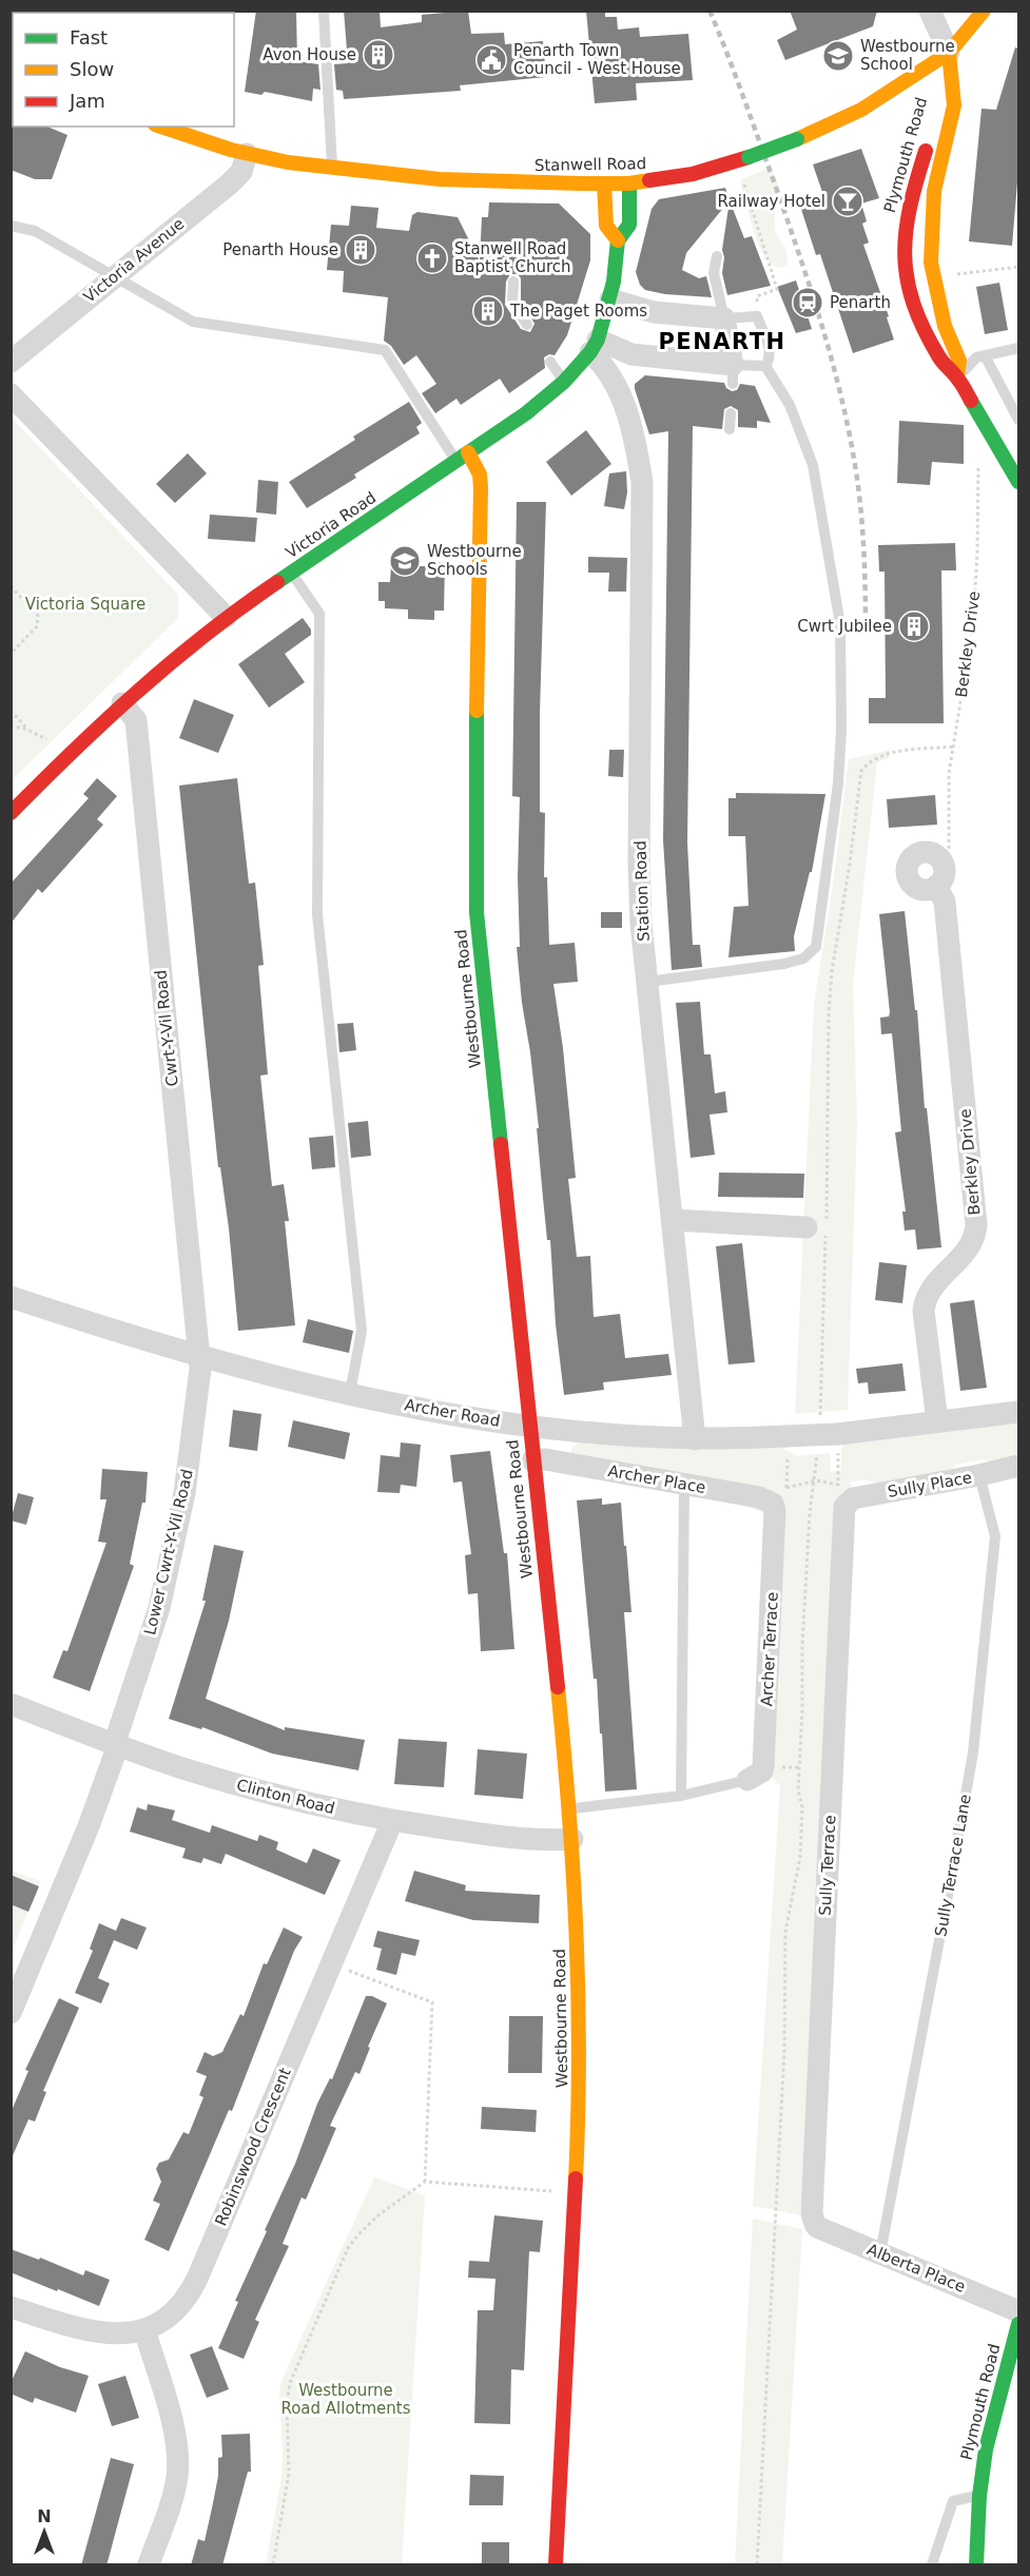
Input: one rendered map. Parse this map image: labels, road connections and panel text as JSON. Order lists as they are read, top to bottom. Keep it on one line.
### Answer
{"streets":{"street":["Plymouth Road","Stanwell Road","Victoria Avenue","Victoria Road","Berkley Drive","Station Road","Westbourne Road","Cwrt-Y-Vil Road","Archer Road","Archer Place","Sully Place","Lower Cwrt-Y-Vil Road","Archer Terrace","Clinton Road","Sully Terrace","Robinswood Crescent","Alberta Place"],"lane":["Sully Terrace Lane"]},"crossings":[["Plymouth Road","Stanwell Road"],["Plymouth Road","Berkley Drive"],["Stanwell Road","Victoria Avenue"],["Stanwell Road","Victoria Road"],["Victoria Road","Station Road"],["Victoria Road","Westbourne Road"],["Victoria Road","Cwrt-Y-Vil Road"],["Berkley Drive","Archer Road"],["Station Road","Archer Road"],["Westbourne Road","Archer Road"],["Westbourne Road","Archer Place"],["Westbourne Road","Clinton Road"],["Cwrt-Y-Vil Road","Archer Road"],["Cwrt-Y-Vil Road","Lower Cwrt-Y-Vil Road"],["Archer Road","Lower Cwrt-Y-Vil Road"],["Archer Place","Archer Terrace"],["Sully Place","Sully Terrace"],["Sully Place","Sully Terrace Lane"],["Lower Cwrt-Y-Vil Road","Clinton Road"],["Clinton Road","Robinswood Crescent"],["Sully Terrace","Alberta Place"],["Sully Terrace Lane","Alberta Place"]],"districts":["PENARTH"],"parks":["Victoria Square","Westbourne Road Allotments"],"places":{"building":["Avon House","Penarth House","The Paget Rooms","Cwrt Jubilee"],"school or university":["Westbourne School","Westbourne Schools"],"public building":["Penarth Town Council - West House"],"bar":["Railway Hotel"],"church":["Stanwell Road Baptist Church"],"station":["Penarth"]},"legend":["Fast","Slow","Jam"],"north":"top"}
